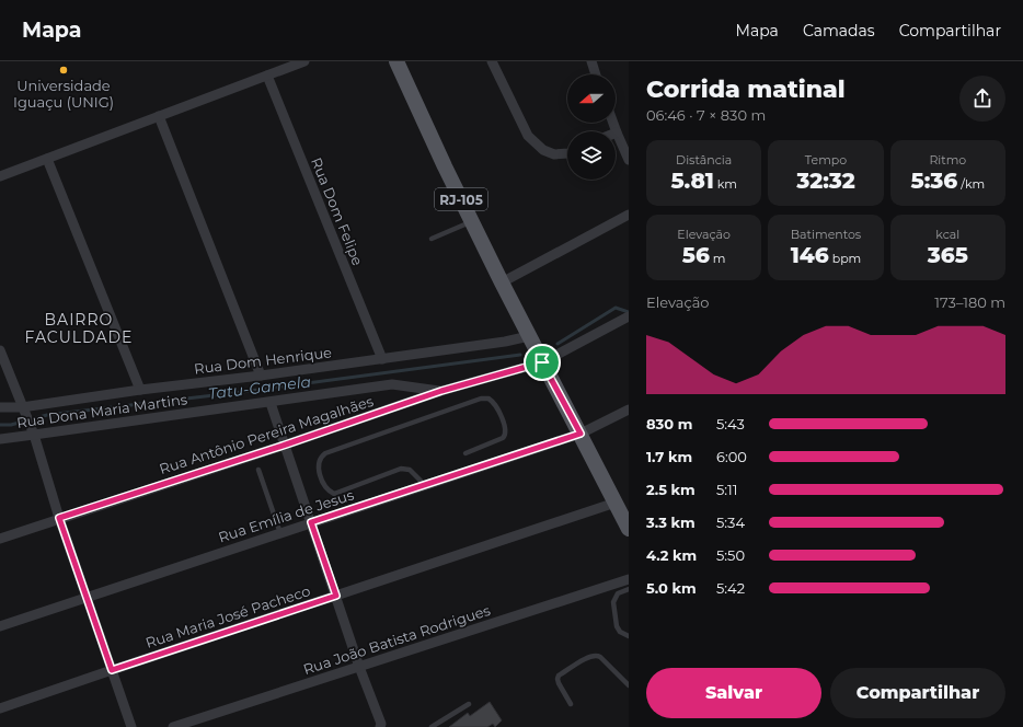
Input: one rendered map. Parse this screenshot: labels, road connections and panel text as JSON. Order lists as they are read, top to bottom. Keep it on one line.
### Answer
{"streets":{"main road":["RJ-105"],"street":["Rua Dom Felipe","Rua Dom Henrique","Rua Dona Maria Martins","Rua Antônio Pereira Magalhães","Rua Emília de Jesus","Rua Maria José Pacheco","Rua João Batista Rodrigues"]},"crossings":[["RJ-105","Rua Dom Henrique"],["RJ-105","Rua Antônio Pereira Magalhães"],["RJ-105","Rua Emília de Jesus"],["RJ-105","Rua Maria José Pacheco"],["Rua Dom Felipe","Rua Dom Henrique"],["Rua Dona Maria Martins","Rua Antônio Pereira Magalhães"]],"districts":["BAIRRO FACULDADE"],"water":["Tatu-Gamela"],"places":["Universidade Iguaçu (UNIG)"],"north":"left","page":{"header":"Mapa","nav":["Mapa","Camadas","Compartilhar"],"heading":["Corrida matinal","06:46 · 7 × 830 m"],"stats":[["Distância","5.81 km"],["Tempo","32:32"],["Ritmo","5:36 /km"],["Elevação","56 m"],["Batimentos","146 bpm"],["kcal","365"]],"chart":["Elevação","173–180 m"],"list":[{"name":"830 m","note":"5:43"},{"name":"1.7 km","note":"6:00"},{"name":"2.5 km","note":"5:11"},{"name":"3.3 km","note":"5:34"},{"name":"4.2 km","note":"5:50"},{"name":"5.0 km","note":"5:42"}],"buttons":["Salvar","Compartilhar"]}}
